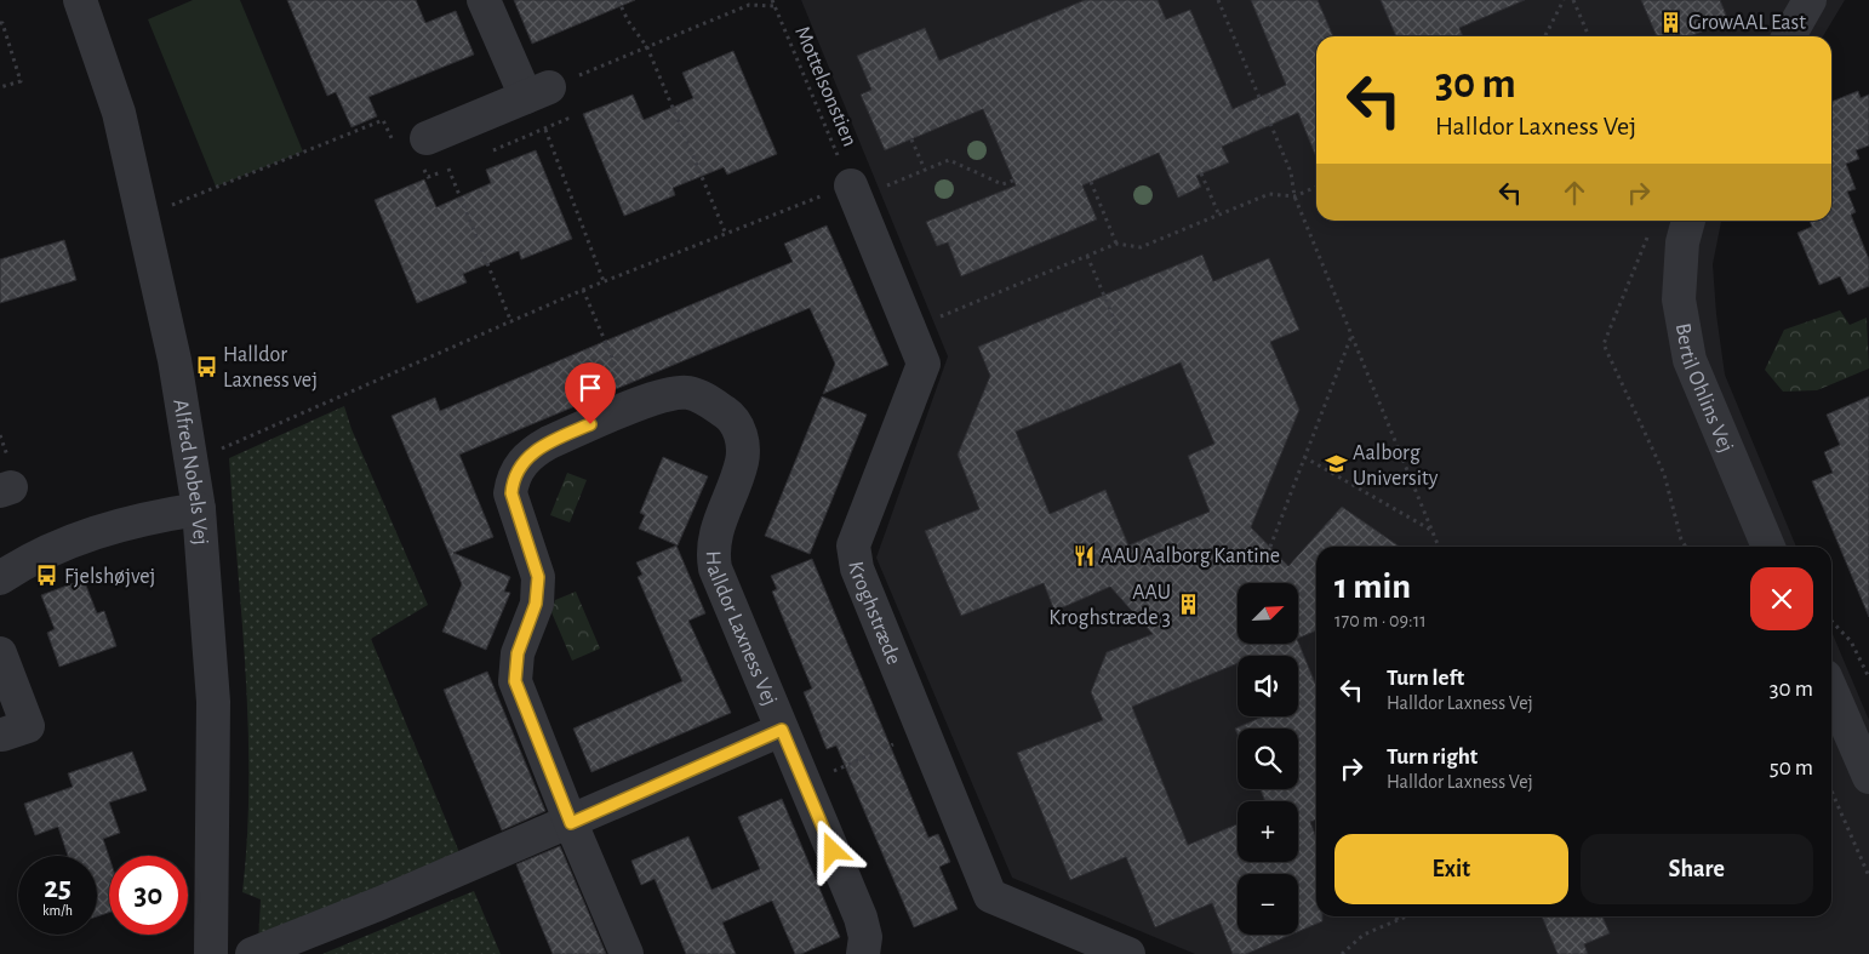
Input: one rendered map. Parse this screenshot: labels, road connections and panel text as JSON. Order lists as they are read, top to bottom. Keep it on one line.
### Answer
{"streets":{"street":["Bertil Ohlins Vej","Alfred Nobels Vej","Kroghstræde","Halldor Laxness Vej"],"path":["Mottelsonstien"]},"crossings":[["Mottelsonstien","Kroghstræde"]],"places":{"building":["GrowAAL East","AAU Kroghstræde 3"],"bus stop":["Halldor Laxness vej","Fjelshøjvej"],"school or university":["Aalborg University"],"restaurant":["AAU Aalborg Kantine"]},"north":"top right","page":{"turn":["30 m","Halldor Laxness Vej"],"heading":["1 min","170 m · 09:11"],"map_buttons":["+","−"],"list":[{"name":"Turn left","note":"Halldor Laxness Vej","value":"30 m"},{"name":"Turn right","note":"Halldor Laxness Vej","value":"50 m"}],"buttons":["Exit","Share"],"speed":"25 km/h","limit":"30"}}
